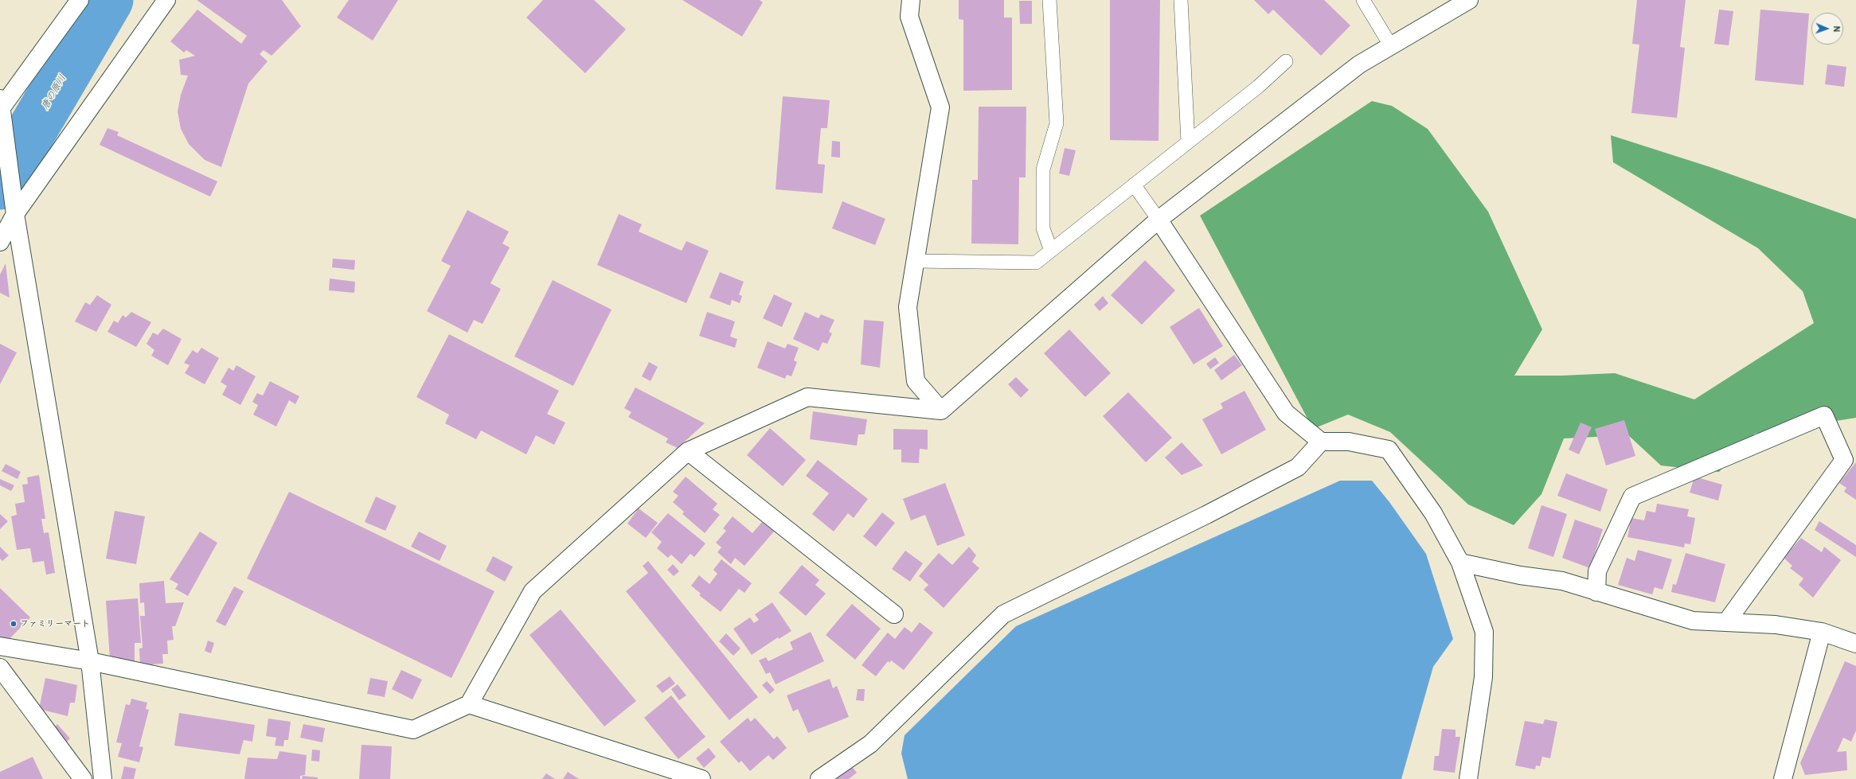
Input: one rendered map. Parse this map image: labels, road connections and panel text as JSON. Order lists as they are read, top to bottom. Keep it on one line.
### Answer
{"water":["唐の原川"],"places":["ファミリーマート"],"north":"right"}
